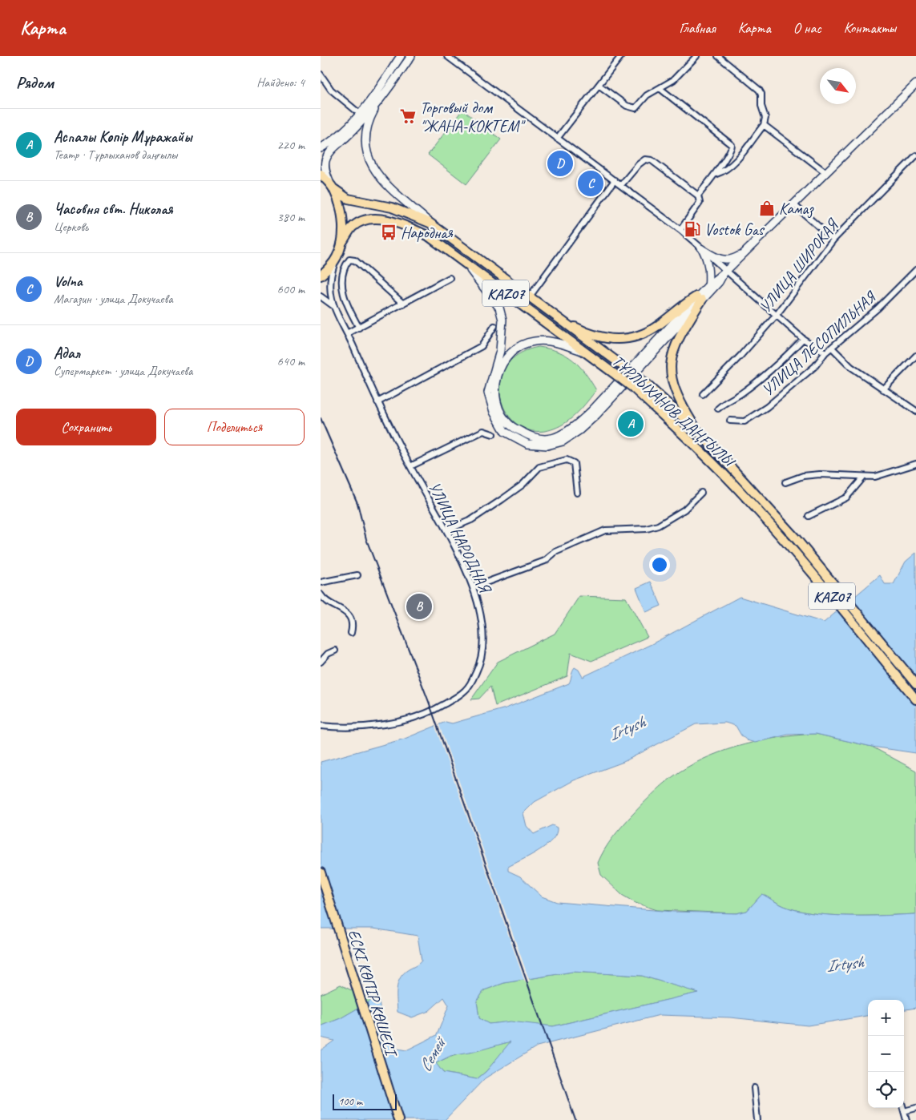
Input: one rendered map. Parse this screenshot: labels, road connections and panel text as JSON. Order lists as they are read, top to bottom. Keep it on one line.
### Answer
{"streets":{"main road":["KAZ07","ТҰРЛЫХАНОВ ДАҢҒЫЛЫ","ЕСКІ КӨПІР КӨШЕСІ"],"street":["УЛИЦА ШИРОКАЯ","УЛИЦА ЛЕСОПИЛЬНАЯ","УЛИЦА НАРОДНАЯ"]},"crossings":[["KAZ07","ТҰРЛЫХАНОВ ДАҢҒЫЛЫ"],["KAZ07","УЛИЦА НАРОДНАЯ"]],"water":["Irtysh","Семей"],"places":{"supermarket":["Торговый дом \"ЖАНА-КОКТЕМ\""],"shop":["Камаз"],"fuel station":["Vostok Gas"],"bus stop":["Народная"]},"scale_bar":"100 m","north":"bottom right","page":{"header":"Карта","nav":["Главная","Карта","О нас","Контакты"],"heading":["Рядом","Найдено: 4"],"list":[{"mark":"A","name":"Аспалы Көпір Мұражайы","note":"Театр · Тұрлыханов даңғылы","value":"220 m"},{"mark":"B","name":"Часовня свт. Николая","note":"Церковь","value":"380 m"},{"mark":"C","name":"Volna","note":"Магазин · улица Докучаева","value":"600 m"},{"mark":"D","name":"Адал","note":"Супермаркет · улица Докучаева","value":"640 m"}],"pins":["D","C","A","B"],"buttons":["Сохранить","Поделиться"],"map_buttons":["+","−"],"scale":"100 m"}}
